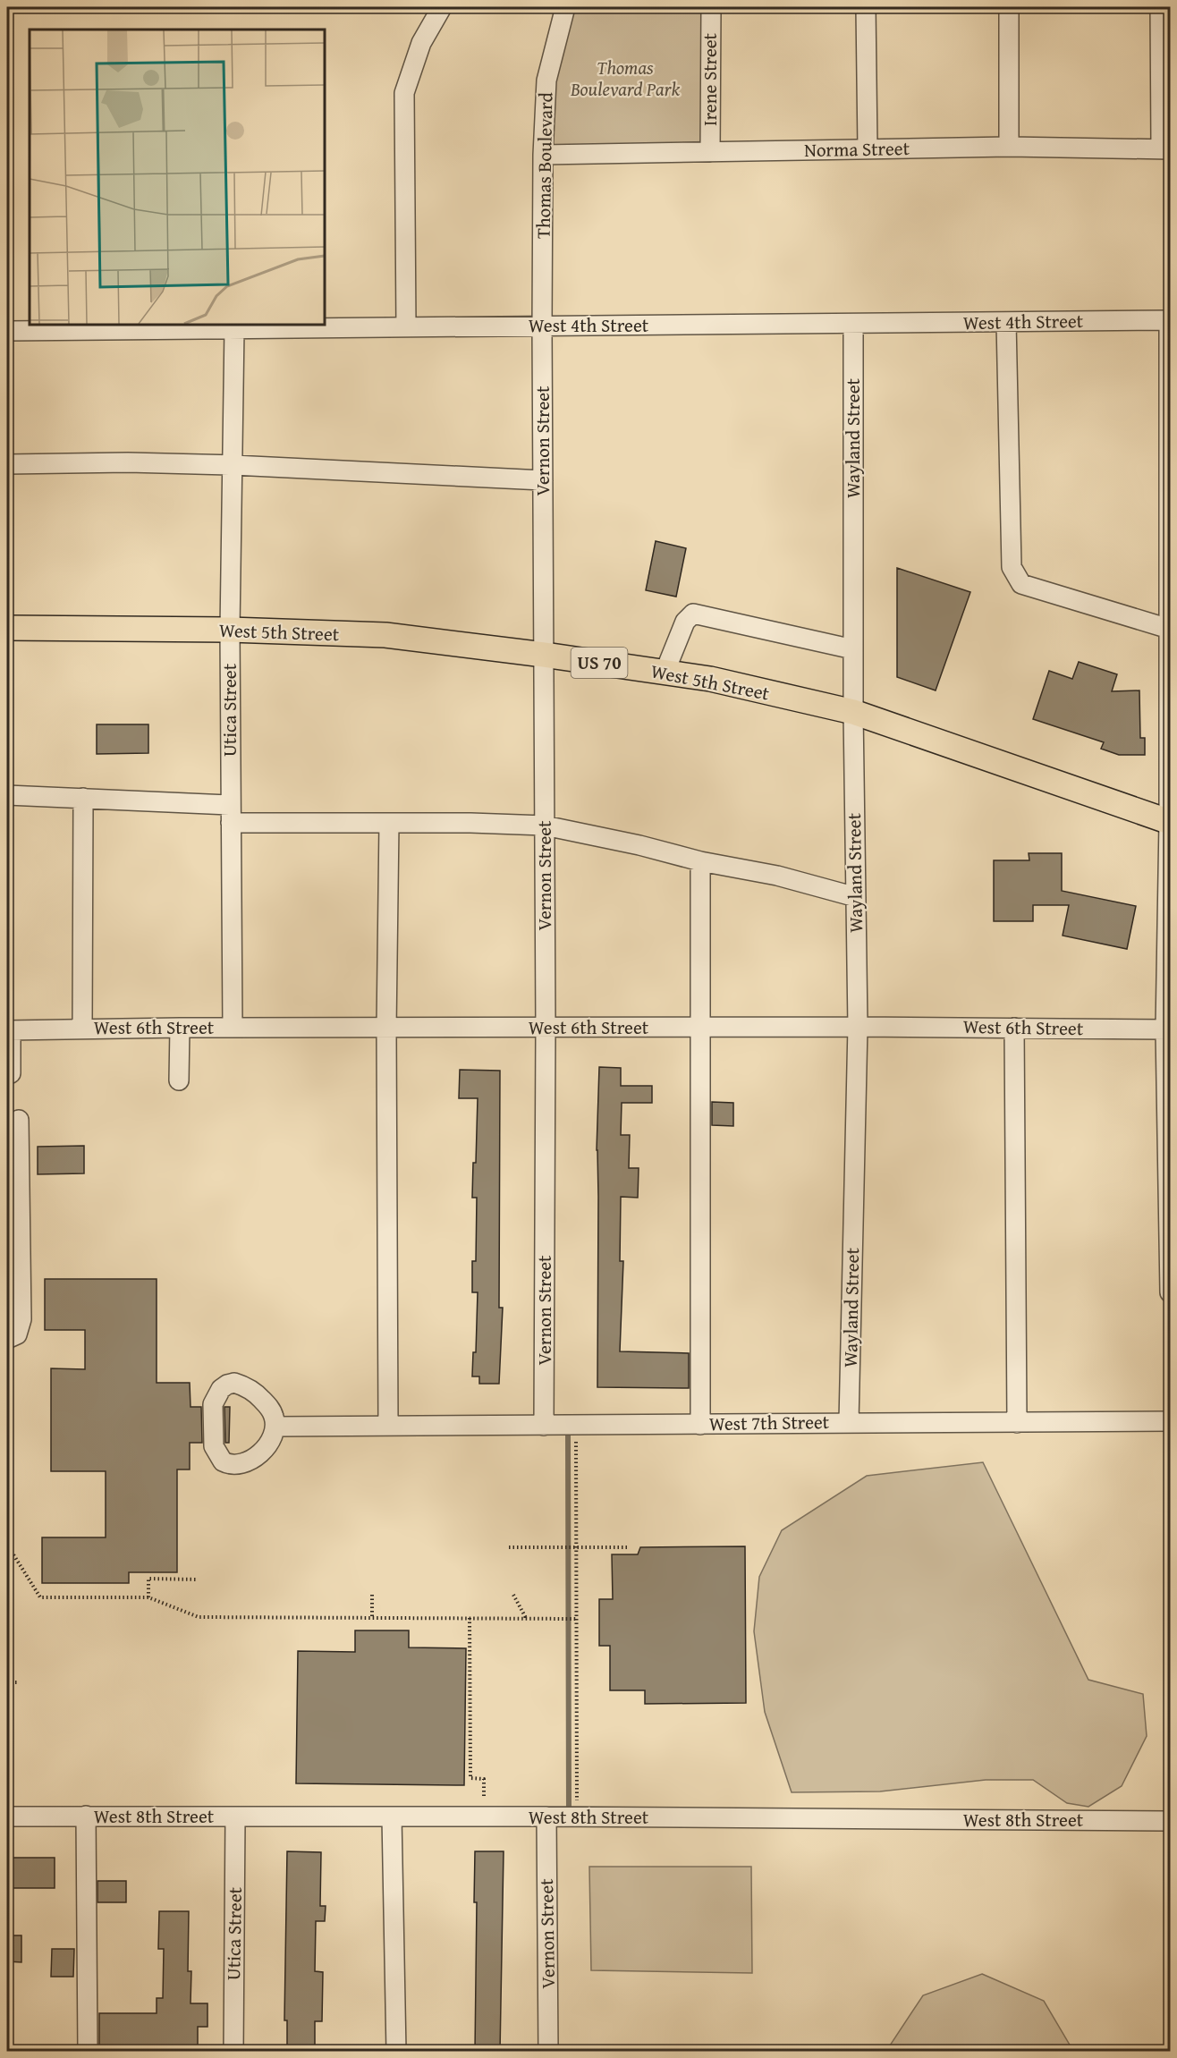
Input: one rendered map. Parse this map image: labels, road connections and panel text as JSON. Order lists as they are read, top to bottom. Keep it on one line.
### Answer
{"streets":{"main road":["West 5th Street","US 70"],"street":["Irene Street","Norma Street","Thomas Boulevard","West 4th Street","Wayland Street","Vernon Street","Utica Street","West 6th Street","West 7th Street","West 8th Street"]},"crossings":[["Irene Street","Norma Street"],["Norma Street","Thomas Boulevard"],["Thomas Boulevard","West 4th Street"],["Thomas Boulevard","Vernon Street"],["West 4th Street","Wayland Street"],["West 4th Street","Vernon Street"],["West 4th Street","Utica Street"],["Wayland Street","West 5th Street"],["Wayland Street","West 6th Street"],["Wayland Street","West 7th Street"],["Vernon Street","West 5th Street"],["Vernon Street","West 6th Street"],["Vernon Street","West 7th Street"],["Vernon Street","West 8th Street"],["West 5th Street","Utica Street"],["Utica Street","West 6th Street"],["Utica Street","West 8th Street"]],"parks":["Thomas Boulevard Park"]}
